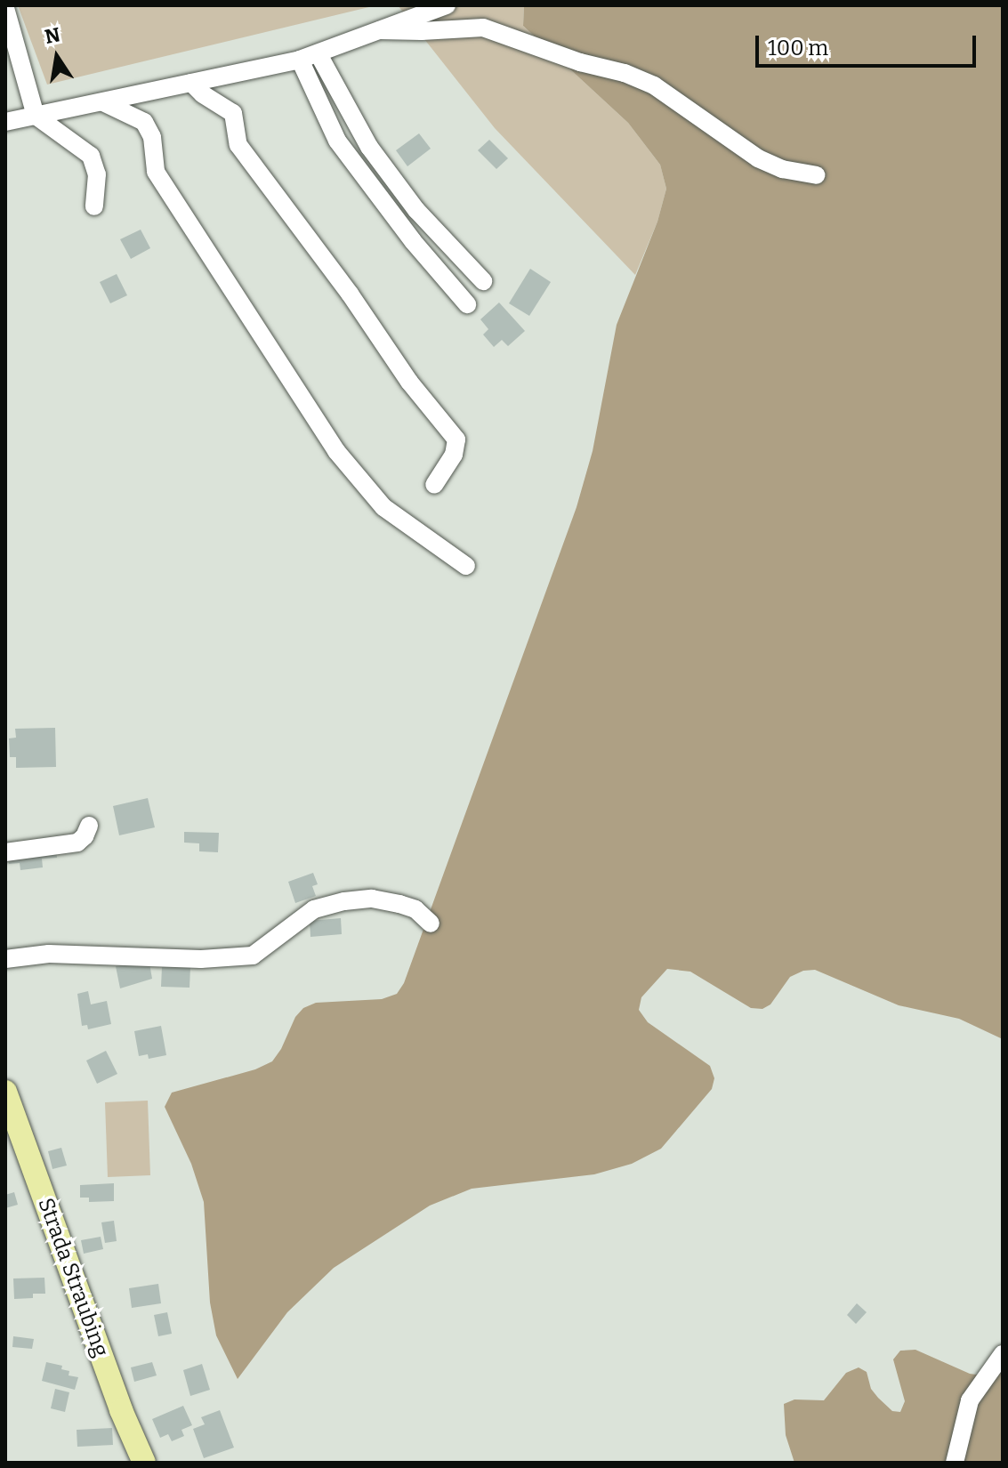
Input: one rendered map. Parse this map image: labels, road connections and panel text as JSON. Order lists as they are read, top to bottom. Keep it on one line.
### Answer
{"streets":{"main road":["Strada Straubing"]},"scale_bar":"100 m","north":"top"}
